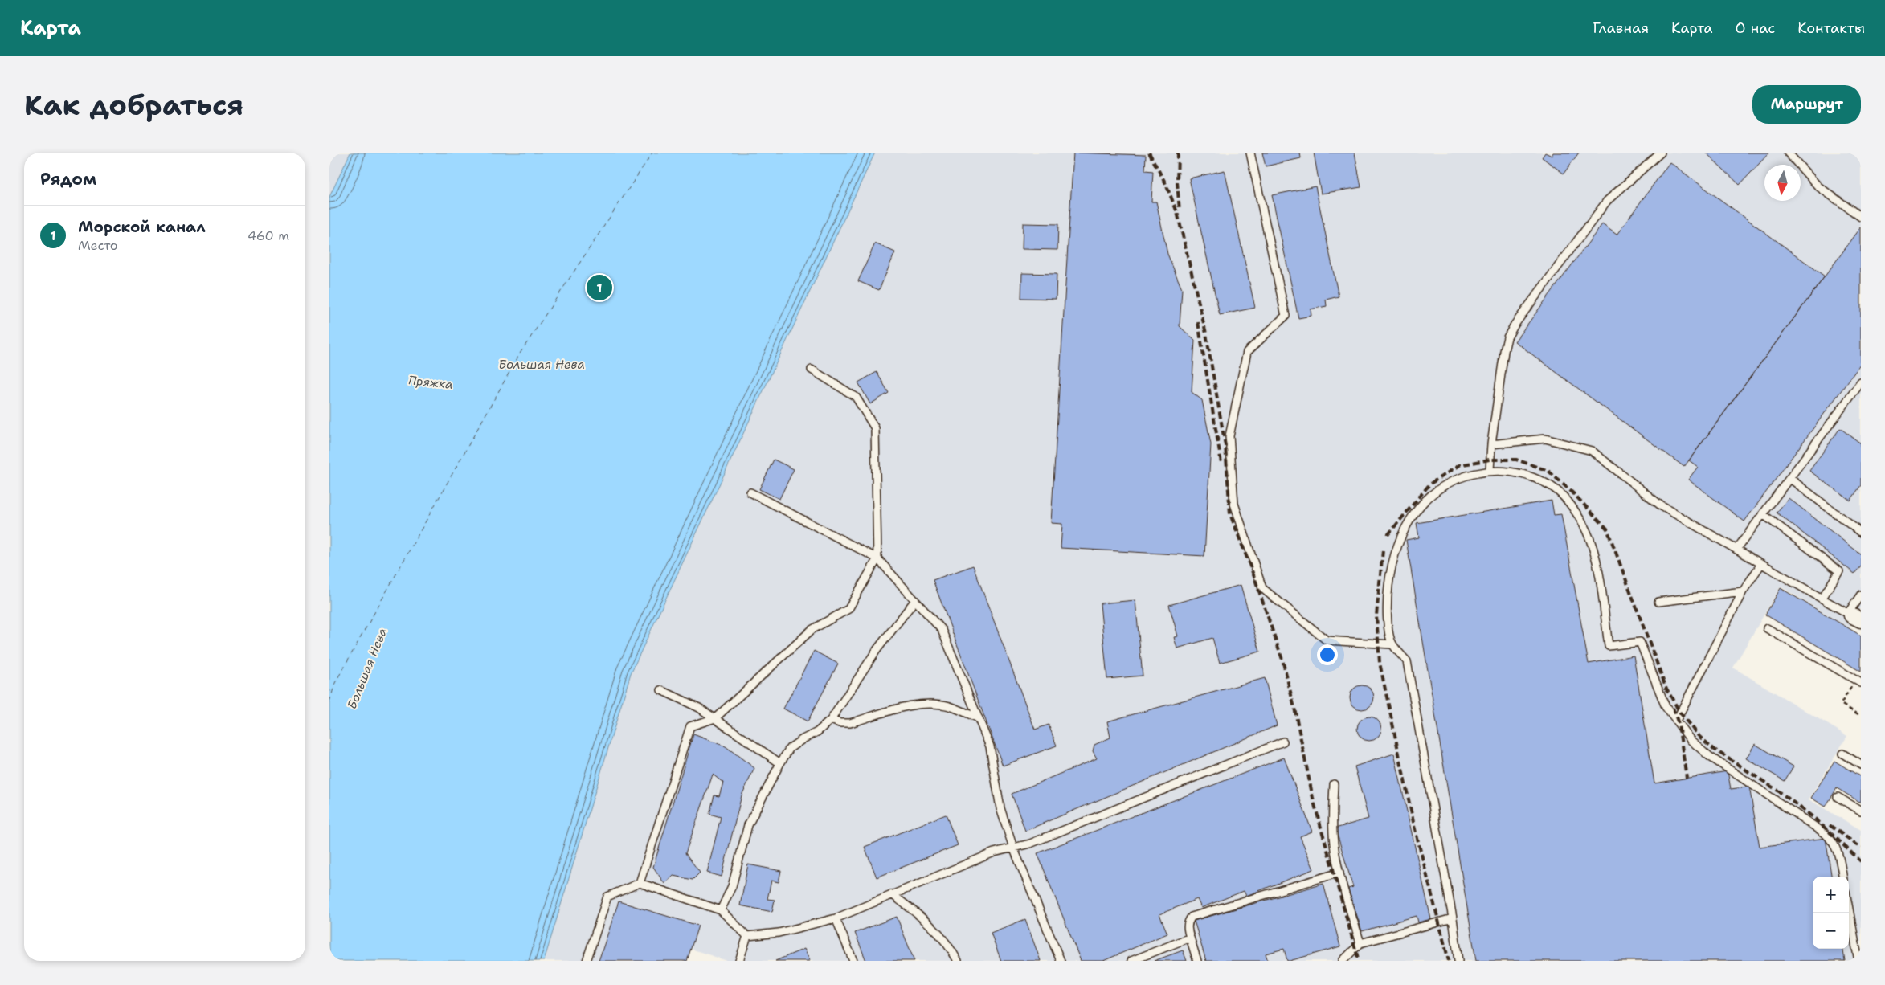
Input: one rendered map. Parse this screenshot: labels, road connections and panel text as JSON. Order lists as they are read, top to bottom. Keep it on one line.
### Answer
{"water":["Большая Нева","Пряжка"],"north":"bottom","page":{"header":"Карта","nav":["Главная","Карта","О нас","Контакты"],"buttons":"Маршрут","title":"Как добраться","heading":"Рядом","list":[{"mark":"1","name":"Морской канал","note":"Место","value":"460 m"}],"pins":"1","map_buttons":["+","−"]}}
